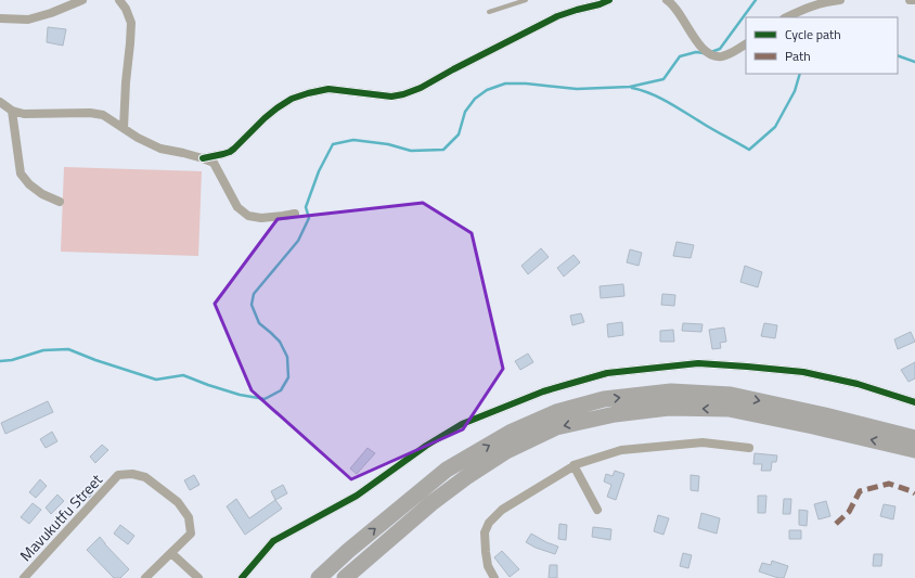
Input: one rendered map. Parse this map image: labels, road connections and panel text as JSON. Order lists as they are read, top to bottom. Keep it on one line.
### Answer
{"streets":{"street":["Mavukutfu Street"]},"legend":["Cycle path","Path"]}
